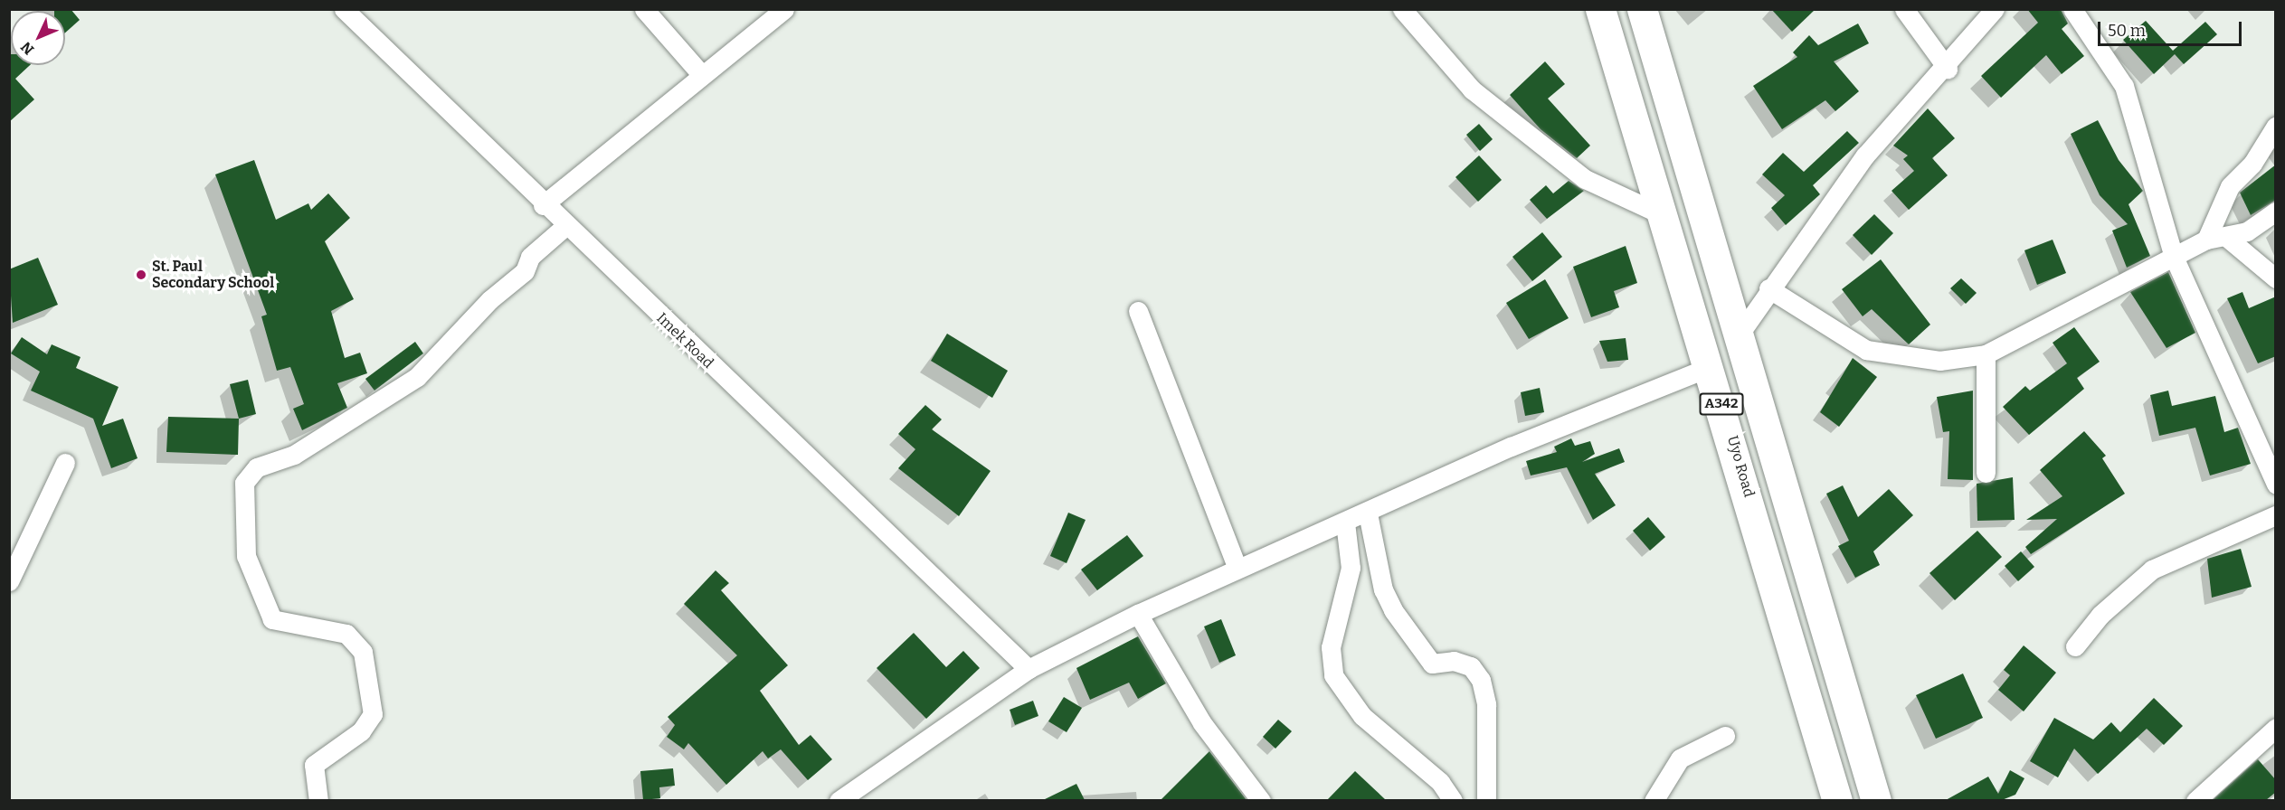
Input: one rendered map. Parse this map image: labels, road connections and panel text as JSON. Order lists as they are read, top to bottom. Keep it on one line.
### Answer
{"streets":{"highway":["A342","Uyo Road"],"street":["Imek Road"]},"places":["St. Paul Secondary School"],"scale_bar":"50 m","north":"bottom left"}
